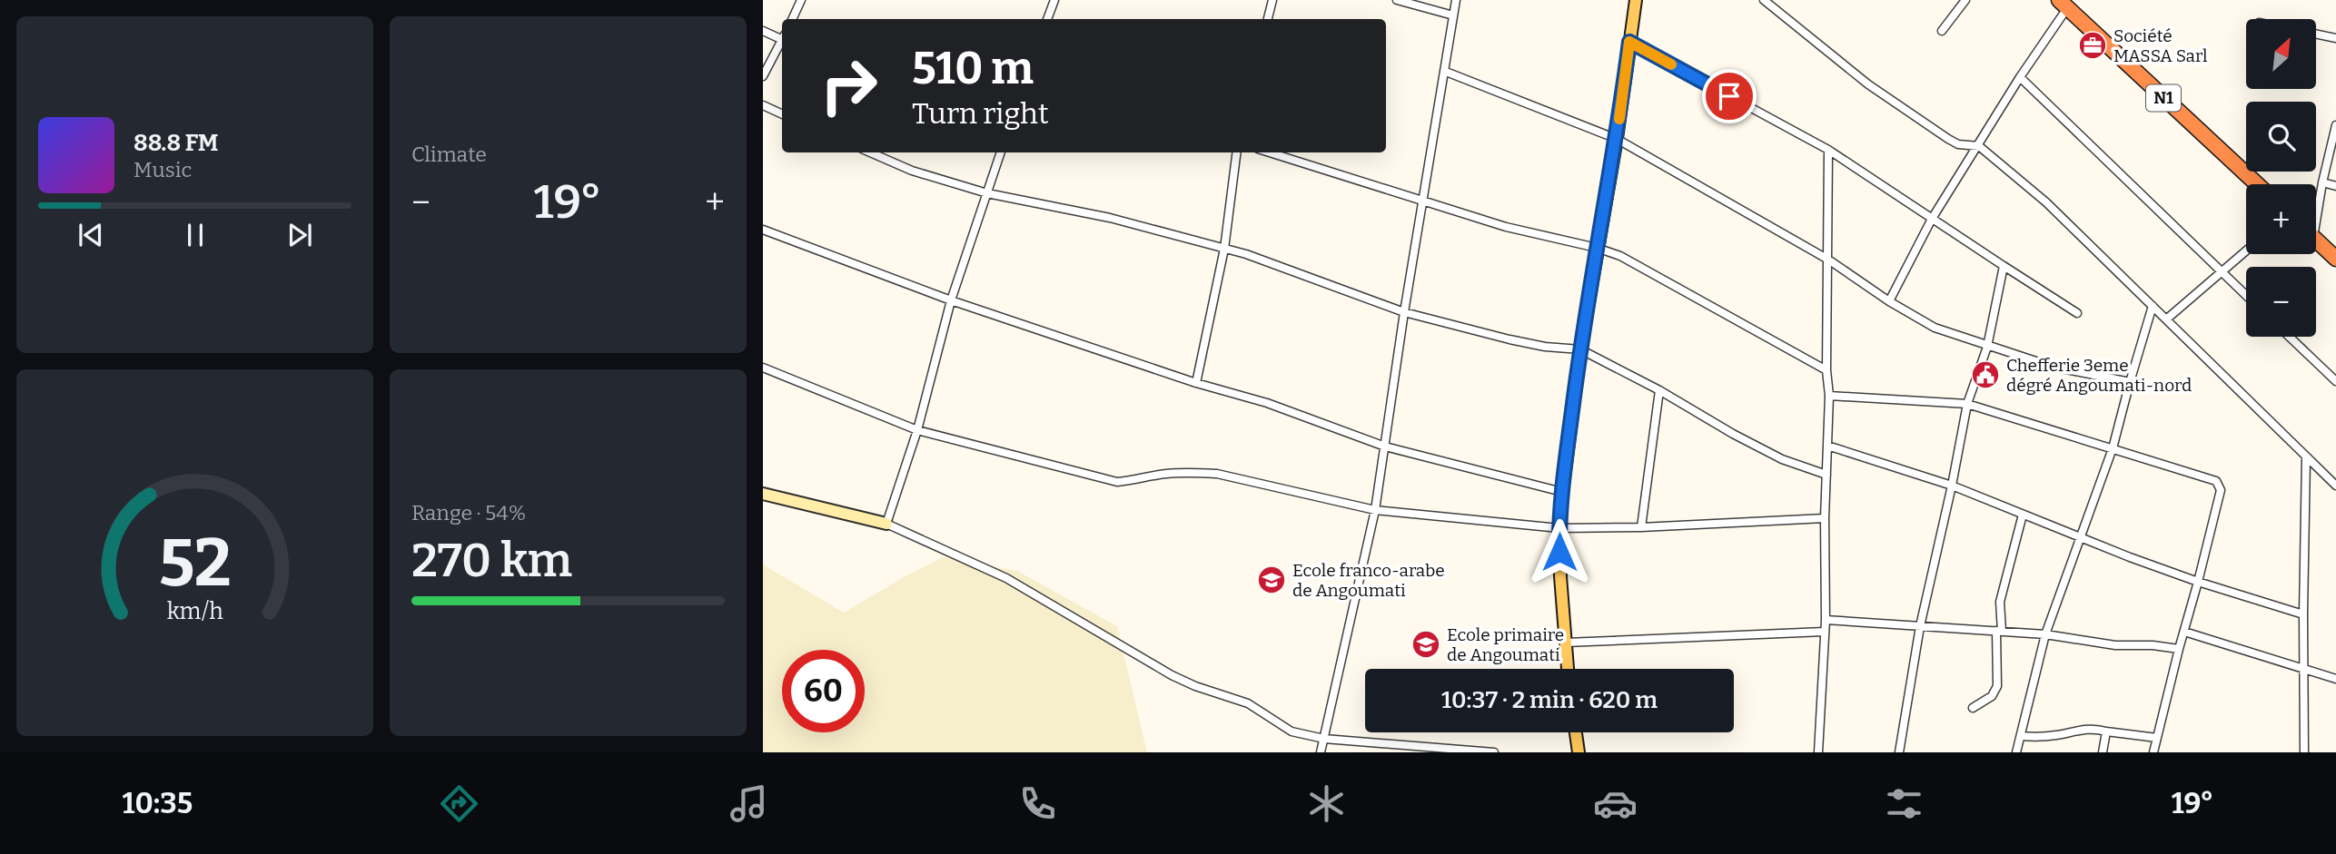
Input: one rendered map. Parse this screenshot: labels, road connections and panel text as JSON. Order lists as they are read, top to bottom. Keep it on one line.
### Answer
{"streets":{"highway":["N1"]},"places":{"office":["Société MASSA Sarl"],"public building":["Chefferie 3eme dégré Angoumati-nord"],"school or university":["Ecole franco-arabe de Angoumati","Ecole primaire de Angoumati"]},"north":"top right","page":{"tile":["Climate",["Range · 54%","270 km"]],"map_buttons":["+","−"],"turn":["510 m","Turn right"],"song":["88.8 FM","Music"],"heat":["−","19°","+"],"limit":"60","trip":"10:37 · 2 min · 620 m","tabs":["10:35","19°"],"gauge":["52","km/h"]}}
